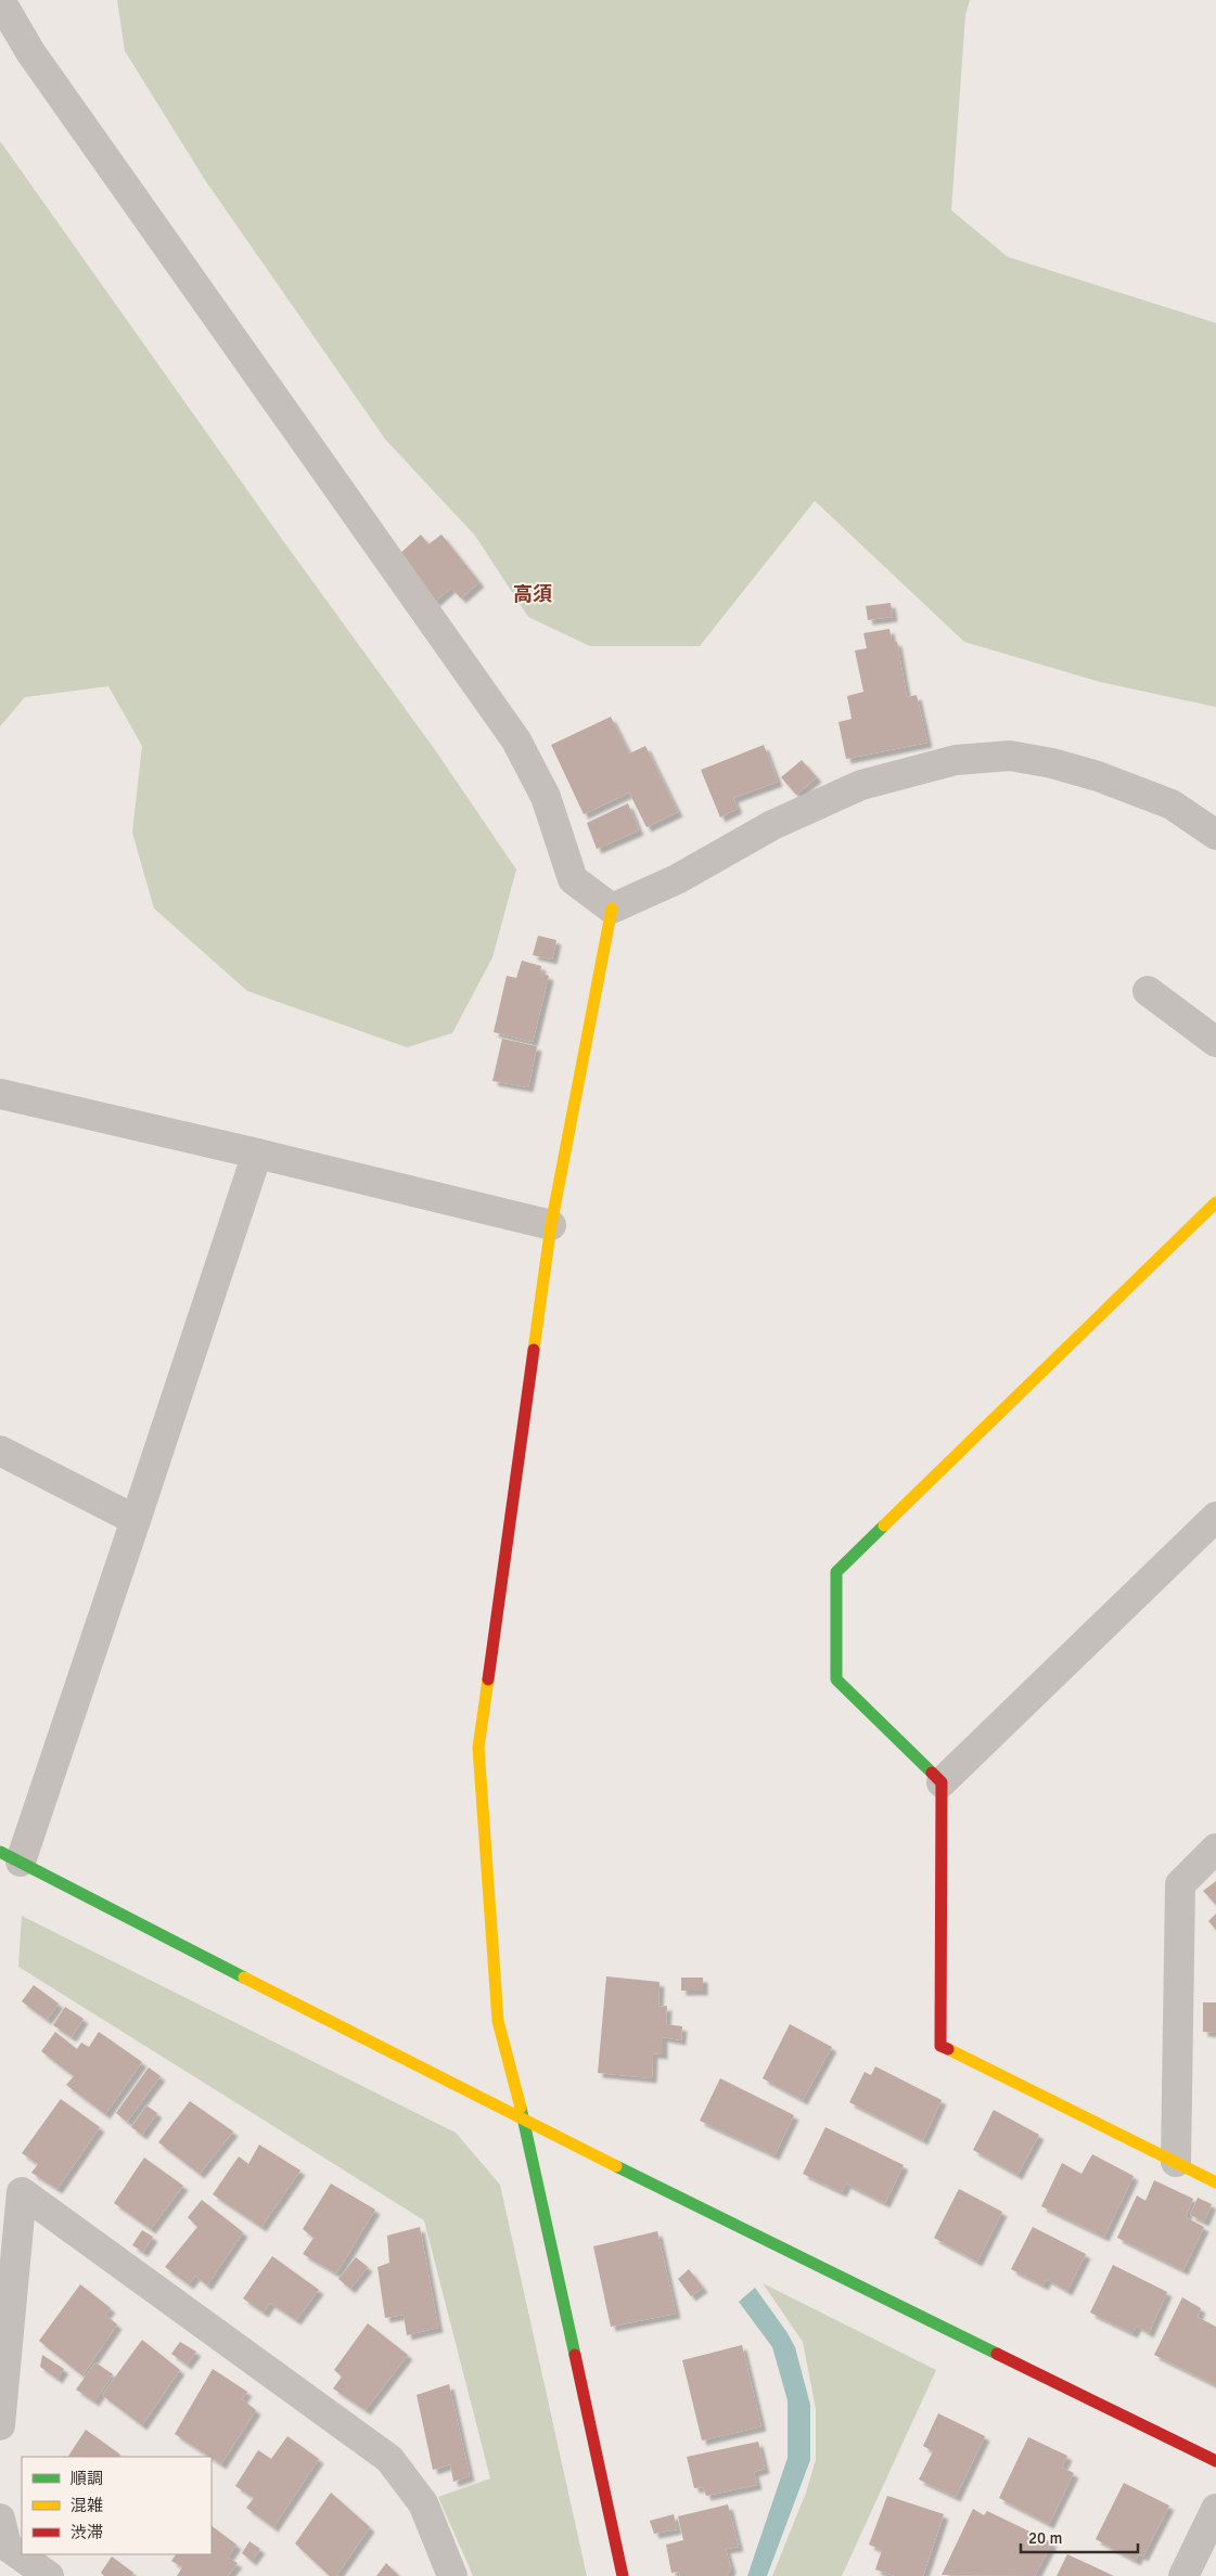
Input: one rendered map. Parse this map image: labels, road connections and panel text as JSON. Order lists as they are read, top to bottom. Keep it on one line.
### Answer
{"districts":["高須"],"legend":["順調","混雑","渋滞"],"scale_bar":"20 m"}
